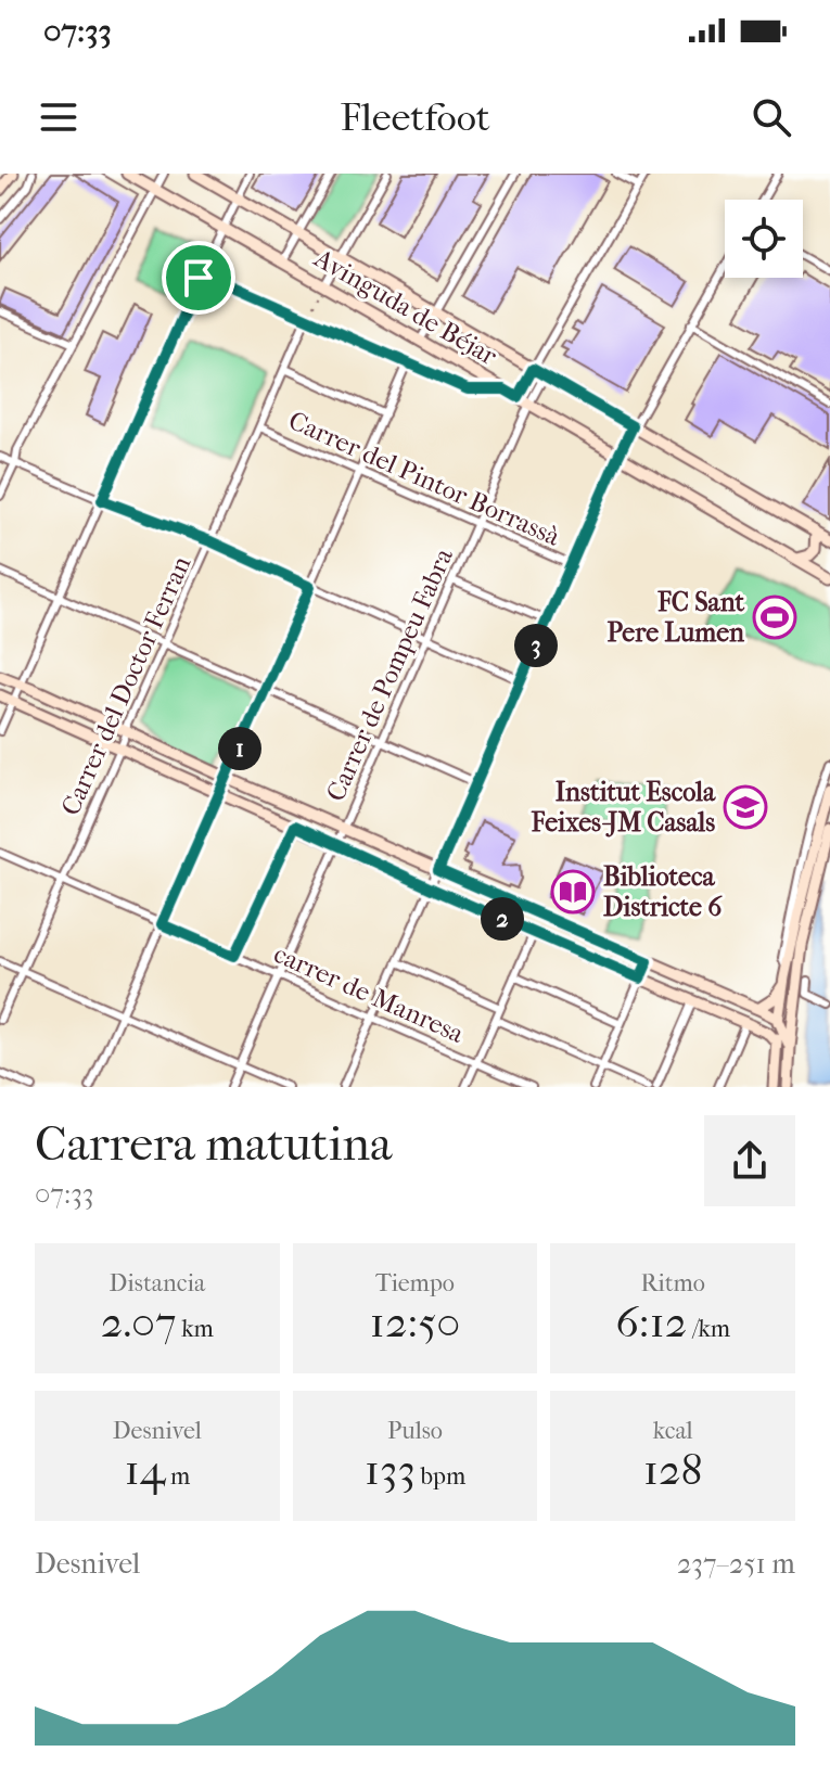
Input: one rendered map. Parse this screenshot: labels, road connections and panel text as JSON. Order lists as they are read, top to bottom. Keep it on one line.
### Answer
{"streets":{"main road":["Avinguda de Béjar"],"street":["Carrer del Pintor Borrassà","Carrer de Pompeu Fabra","Carrer del Doctor Ferran","carrer de Manresa"]},"crossings":[["Avinguda de Béjar","Carrer de Pompeu Fabra"],["Carrer del Pintor Borrassà","Carrer de Pompeu Fabra"],["Carrer del Pintor Borrassà","Carrer del Doctor Ferran"],["Carrer de Pompeu Fabra","carrer de Manresa"],["Carrer del Doctor Ferran","carrer de Manresa"]],"places":{"sports":["FC Sant Pere Lumen"],"school or university":["Institut Escola Feixes-JM Casals"],"library":["Biblioteca Districte 6"]},"page":{"status":"07:33","header":"Fleetfoot","pins":["3","1","2"],"heading":["Carrera matutina","07:33"],"stats":[["Distancia","2.07 km"],["Tiempo","12:50"],["Ritmo","6:12 /km"],["Desnivel","14 m"],["Pulso","133 bpm"],["kcal","128"]],"chart":["Desnivel","237–251 m"]}}
